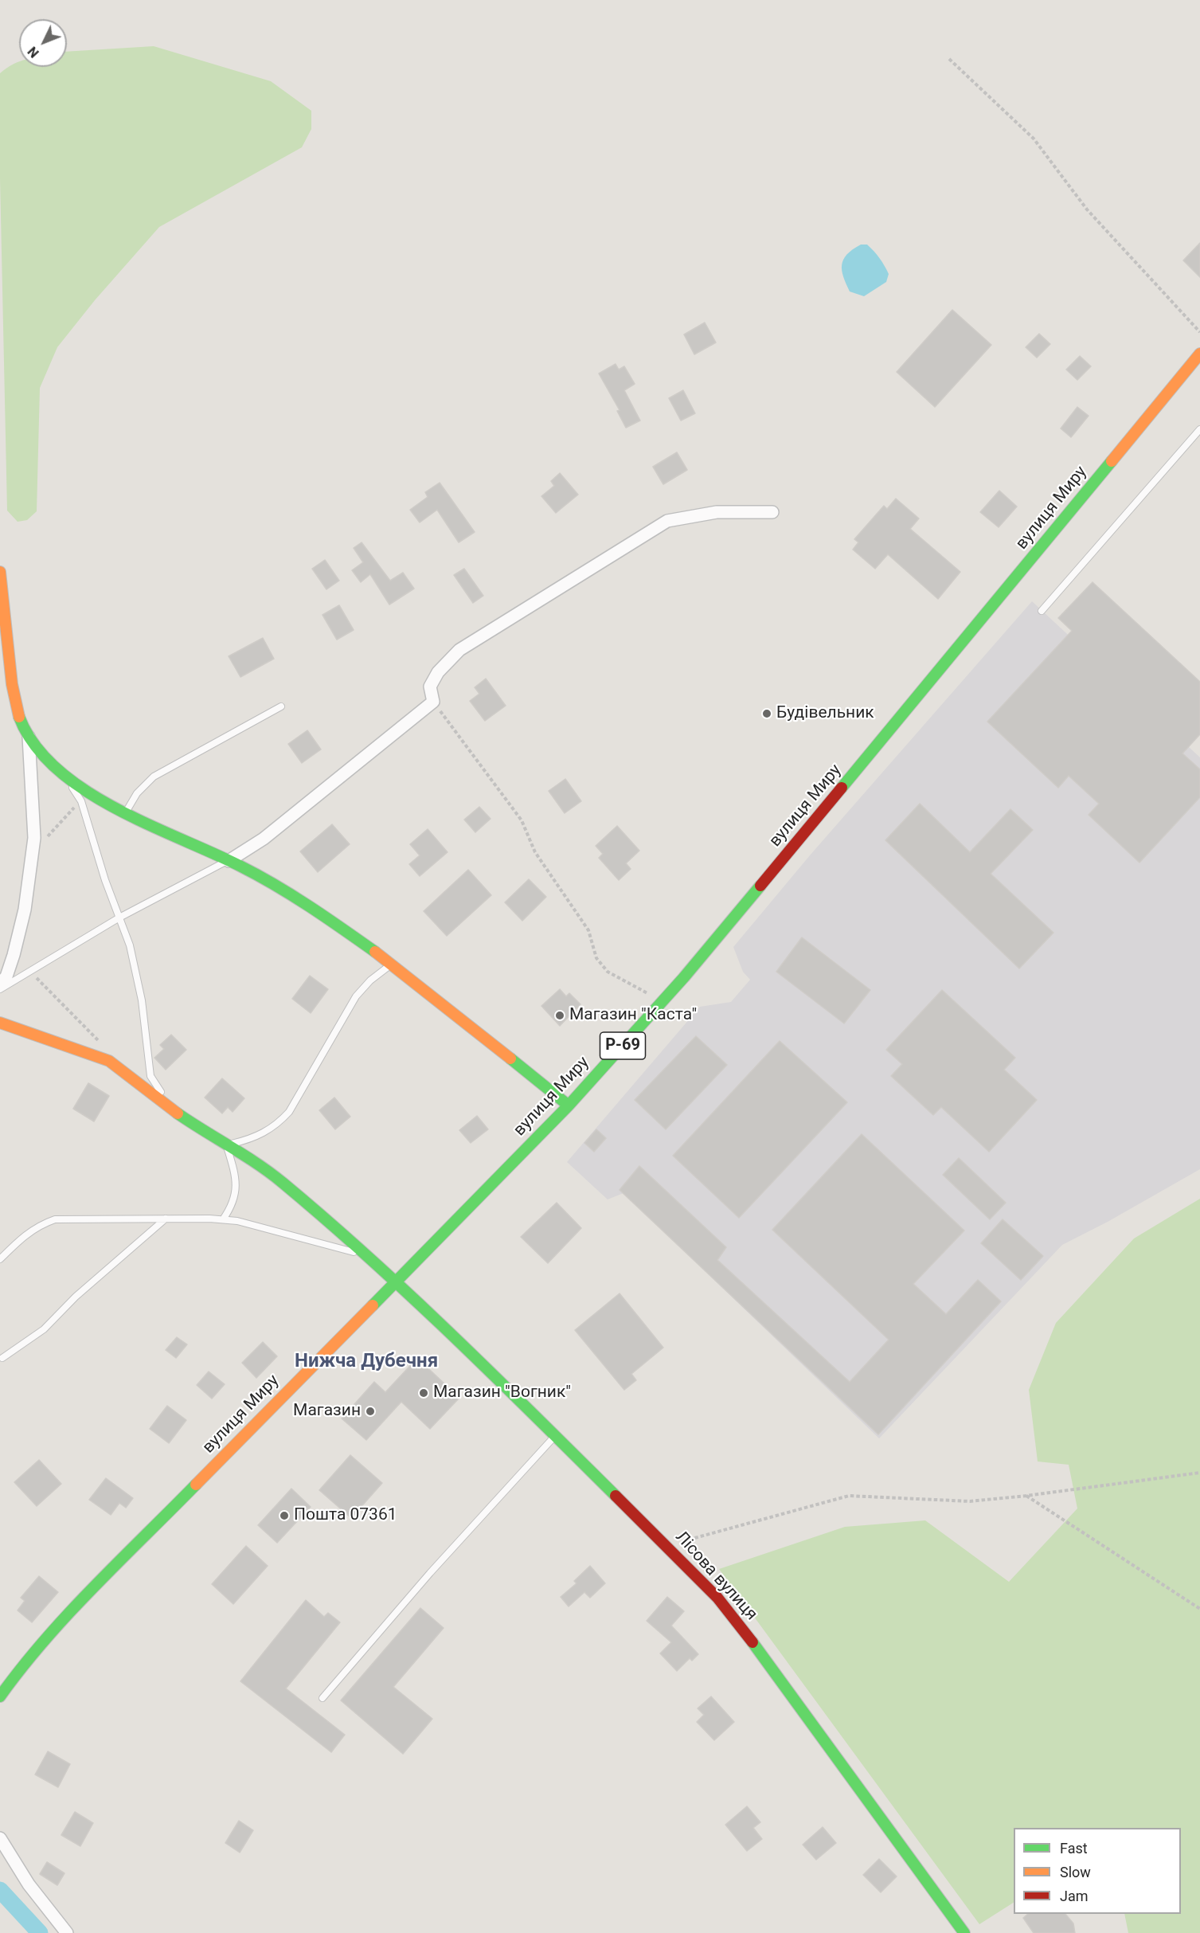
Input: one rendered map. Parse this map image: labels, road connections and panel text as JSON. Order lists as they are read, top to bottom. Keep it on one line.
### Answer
{"streets":{"street":["вулиця Миру","Р-69","Лісова вулиця"]},"crossings":[["вулиця Миру","Лісова вулиця"]],"districts":["Нижча Дубечня"],"places":["Будівельник","Магазин \"Каста\"","Магазин \"Вогник\"","Магазин","Пошта 07361"],"legend":["Fast","Slow","Jam"],"north":"bottom left"}
